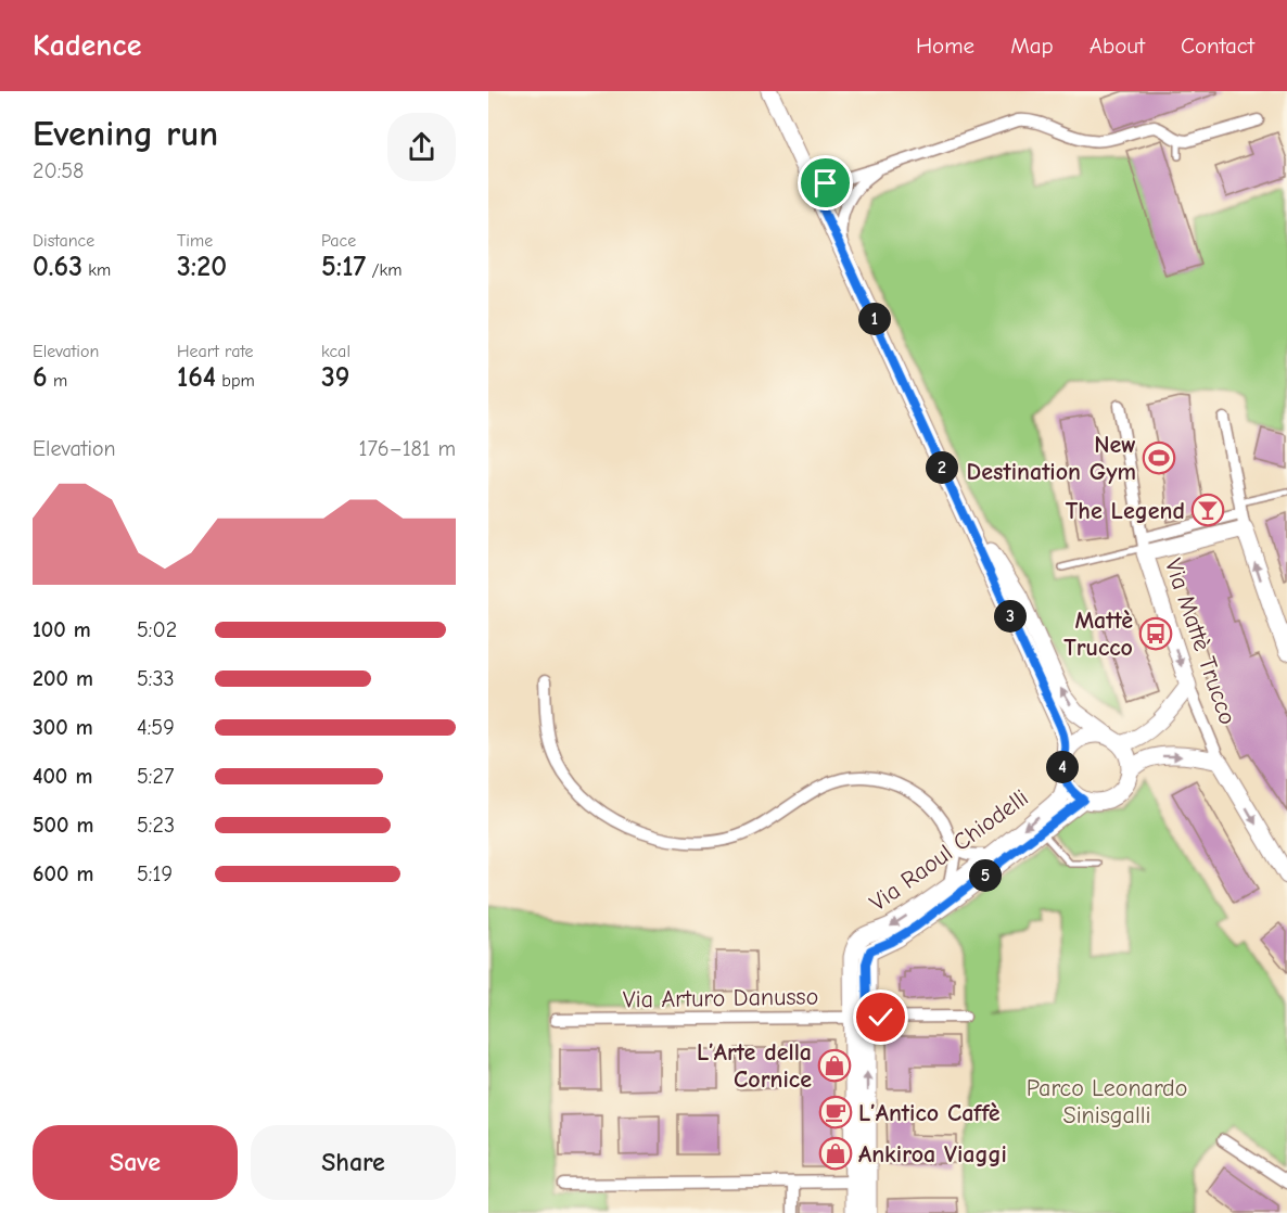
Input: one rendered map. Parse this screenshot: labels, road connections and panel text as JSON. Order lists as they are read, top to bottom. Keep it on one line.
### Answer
{"streets":{"main road":["Via Mattè Trucco","Via Raoul Chiodelli"],"street":["Via Arturo Danusso"]},"crossings":[["Via Raoul Chiodelli","Via Arturo Danusso"]],"one_way":["Via Mattè Trucco"],"parks":["Parco Leonardo Sinisgalli"],"places":{"sports":["New Destination Gym"],"bar":["The Legend"],"bus stop":["Mattè Trucco"],"shop":["L’Arte della Cornice","Ankiroa Viaggi"],"cafe":["L’Antico Caffè"]},"page":{"header":"Kadence","nav":["Home","Map","About","Contact"],"heading":["Evening run","20:58"],"stats":[["Distance","0.63 km"],["Time","3:20"],["Pace","5:17 /km"],["Elevation","6 m"],["Heart rate","164 bpm"],["kcal","39"]],"pins":["1","2","3","4","5"],"chart":["Elevation","176–181 m"],"list":[{"name":"100 m","note":"5:02"},{"name":"200 m","note":"5:33"},{"name":"300 m","note":"4:59"},{"name":"400 m","note":"5:27"},{"name":"500 m","note":"5:23"},{"name":"600 m","note":"5:19"}],"buttons":["Save","Share"]}}
